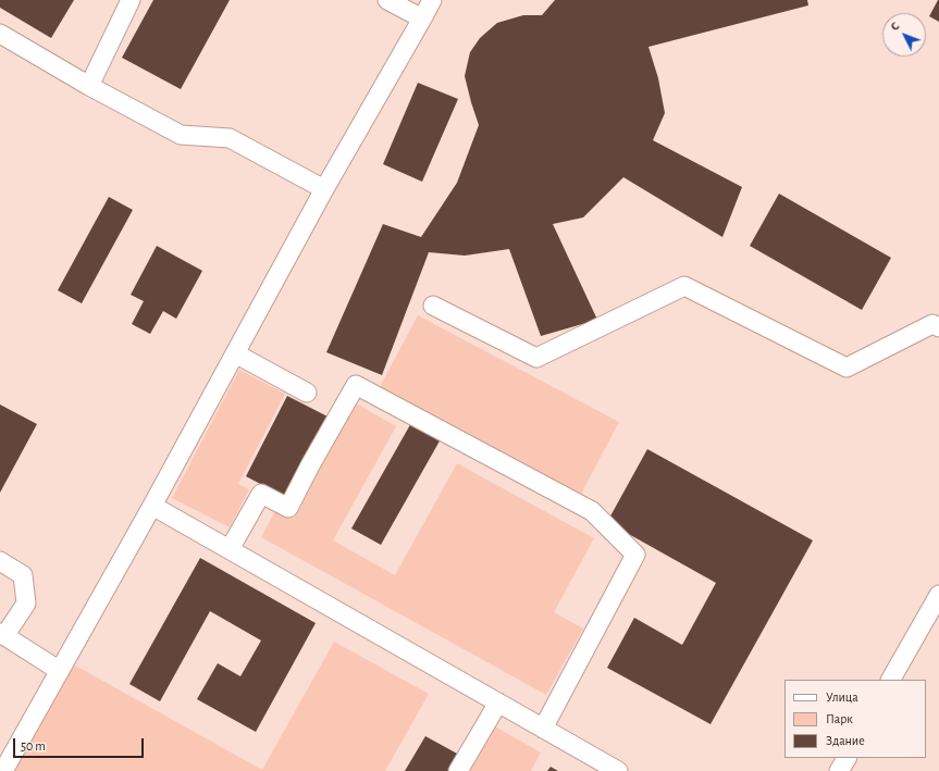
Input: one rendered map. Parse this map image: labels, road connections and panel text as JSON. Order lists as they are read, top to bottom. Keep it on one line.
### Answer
{"legend":["Улица","Парк","Здание"],"scale_bar":"50 m","north":"top left"}
